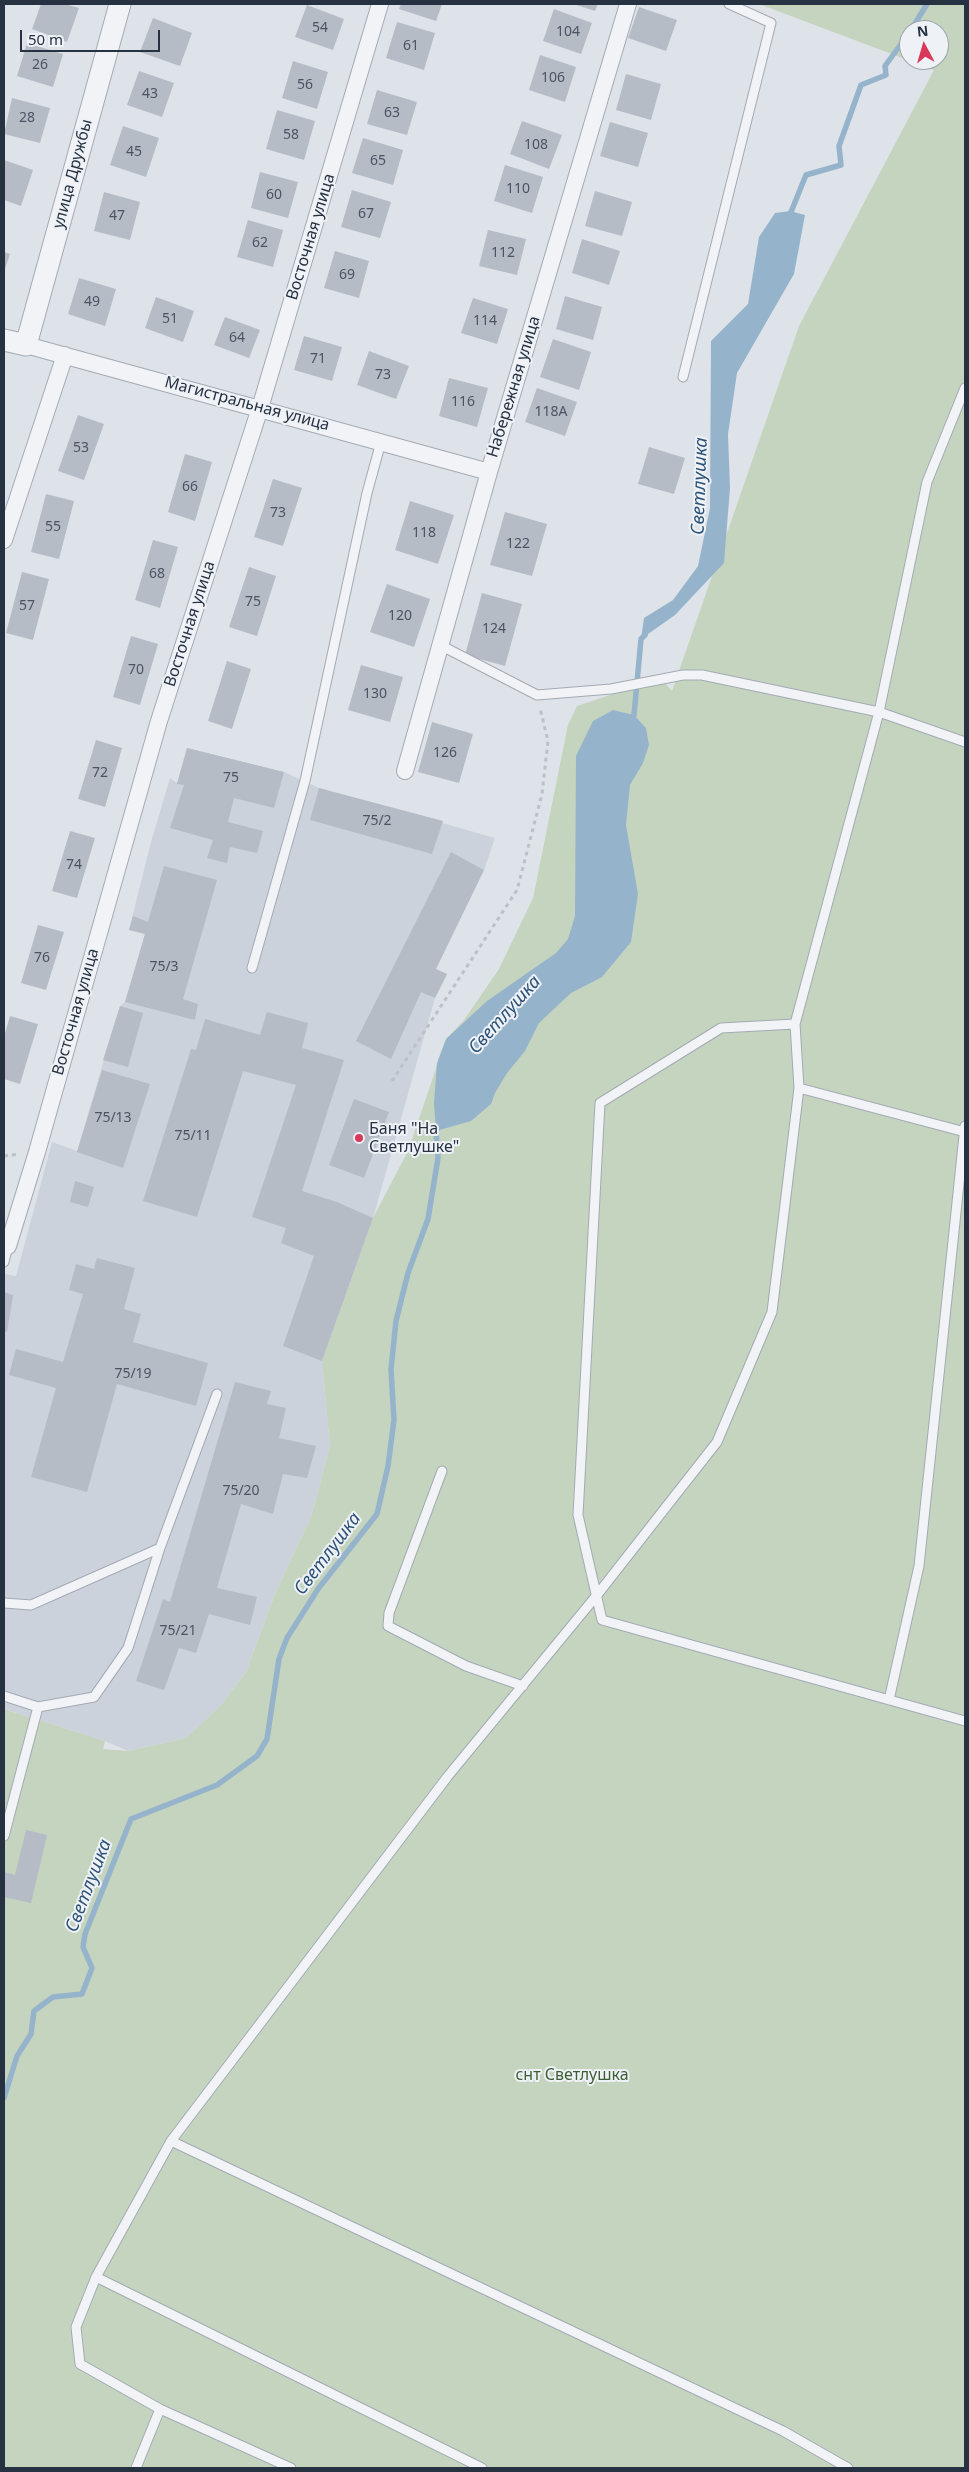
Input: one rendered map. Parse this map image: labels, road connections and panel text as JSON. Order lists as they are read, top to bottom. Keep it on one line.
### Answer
{"streets":{"street":["улица Дружбы","Восточная улица","Набережная улица","Магистральная улица"]},"crossings":[["улица Дружбы","Магистральная улица"],["Восточная улица","Магистральная улица"],["Набережная улица","Магистральная улица"]],"water":["Светлушка"],"parks":["снт Светлушка"],"places":["Баня \"На Светлушке\""],"house_numbers":["54","104","61","26","106","56","43","63","28","58","108","45","65","110","60","67","47","62","112","69","49","51","114","64","71","73","116","118А","53","66","73","55","118","122","68","75","57","120","124","70","130","126","72","75","75/2","74","76","75/3","75/13","75/11","75/19","75/20","75/21"],"scale_bar":"50 m","north":"top"}
